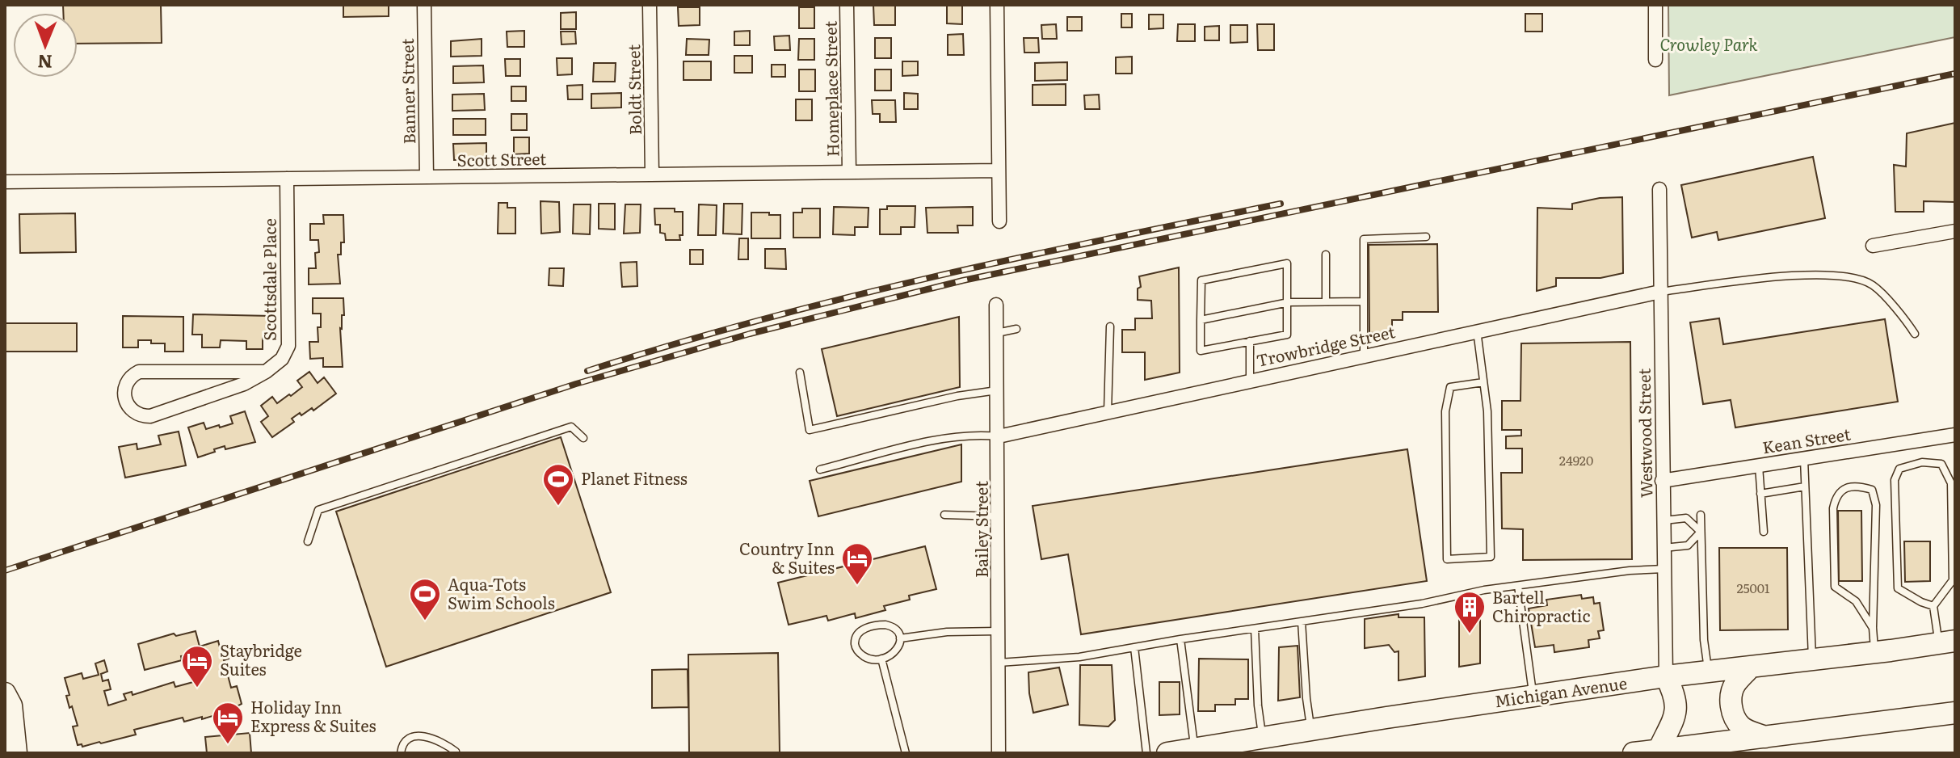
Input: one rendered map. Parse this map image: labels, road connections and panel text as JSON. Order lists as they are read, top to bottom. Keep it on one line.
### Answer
{"streets":{"main road":["Michigan Avenue"],"street":["Homeplace Street","Boldt Street","Banner Street","Scott Street","Scottsdale Place","Trowbridge Street","Westwood Street","Kean Street","Bailey Street"]},"crossings":[["Homeplace Street","Scott Street"],["Boldt Street","Scott Street"],["Banner Street","Scott Street"],["Scott Street","Scottsdale Place"],["Trowbridge Street","Westwood Street"],["Trowbridge Street","Bailey Street"],["Westwood Street","Kean Street"],["Westwood Street","Michigan Avenue"]],"parks":["Crowley Park"],"places":{"sports":["Planet Fitness","Aqua-Tots Swim Schools"],"hotel":["Country Inn & Suites","Staybridge Suites","Holiday Inn Express & Suites"],"building":["Bartell Chiropractic"]},"house_numbers":["24920","25001"],"north":"bottom"}
